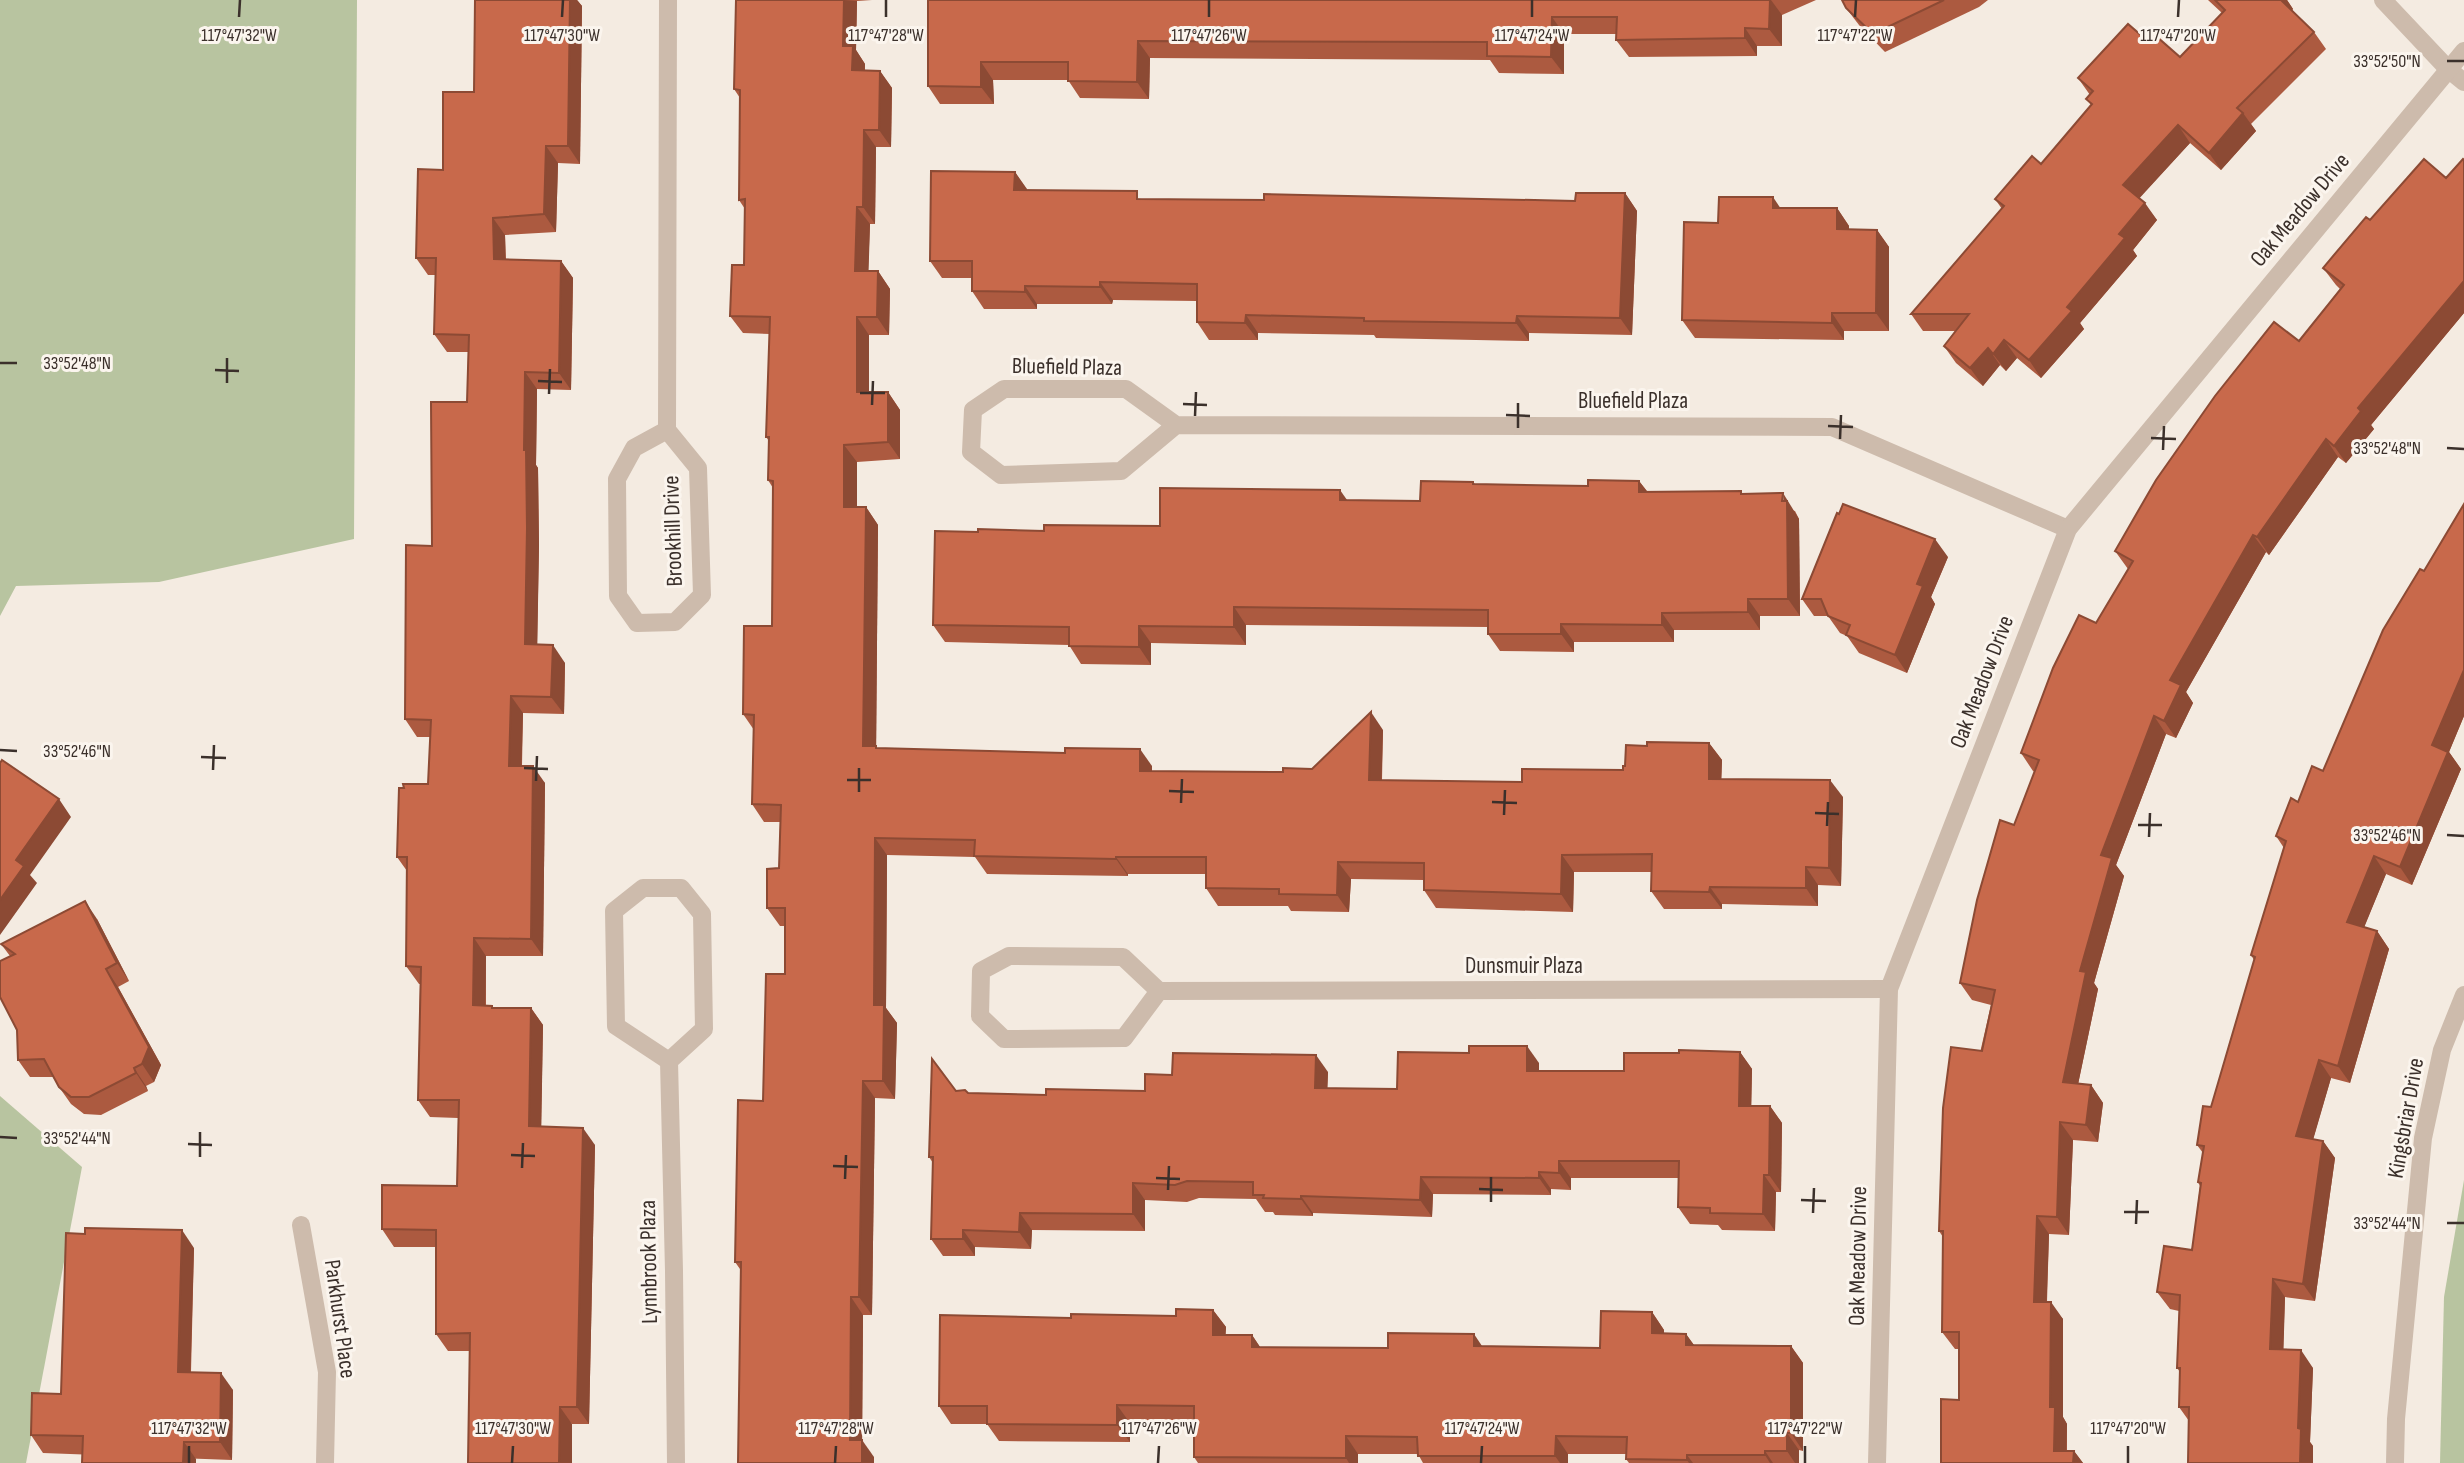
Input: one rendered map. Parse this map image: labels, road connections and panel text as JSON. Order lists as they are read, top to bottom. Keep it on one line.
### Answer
{"streets":{"street":["Oak Meadow Drive","Bluefield Plaza","Brookhill Drive","Dunsmuir Plaza","Kingsbriar Drive","Lynnbrook Plaza","Parkhurst Place"]},"crossings":[["Oak Meadow Drive","Bluefield Plaza"],["Oak Meadow Drive","Dunsmuir Plaza"]],"coordinates":["117°47'32\"W","117°47'30\"W","117°47'28\"W","117°47'26\"W","117°47'24\"W","117°47'22\"W","117°47'20\"W","33°52'50\"N","33°52'48\"N","33°52'46\"N","33°52'44\"N"]}
